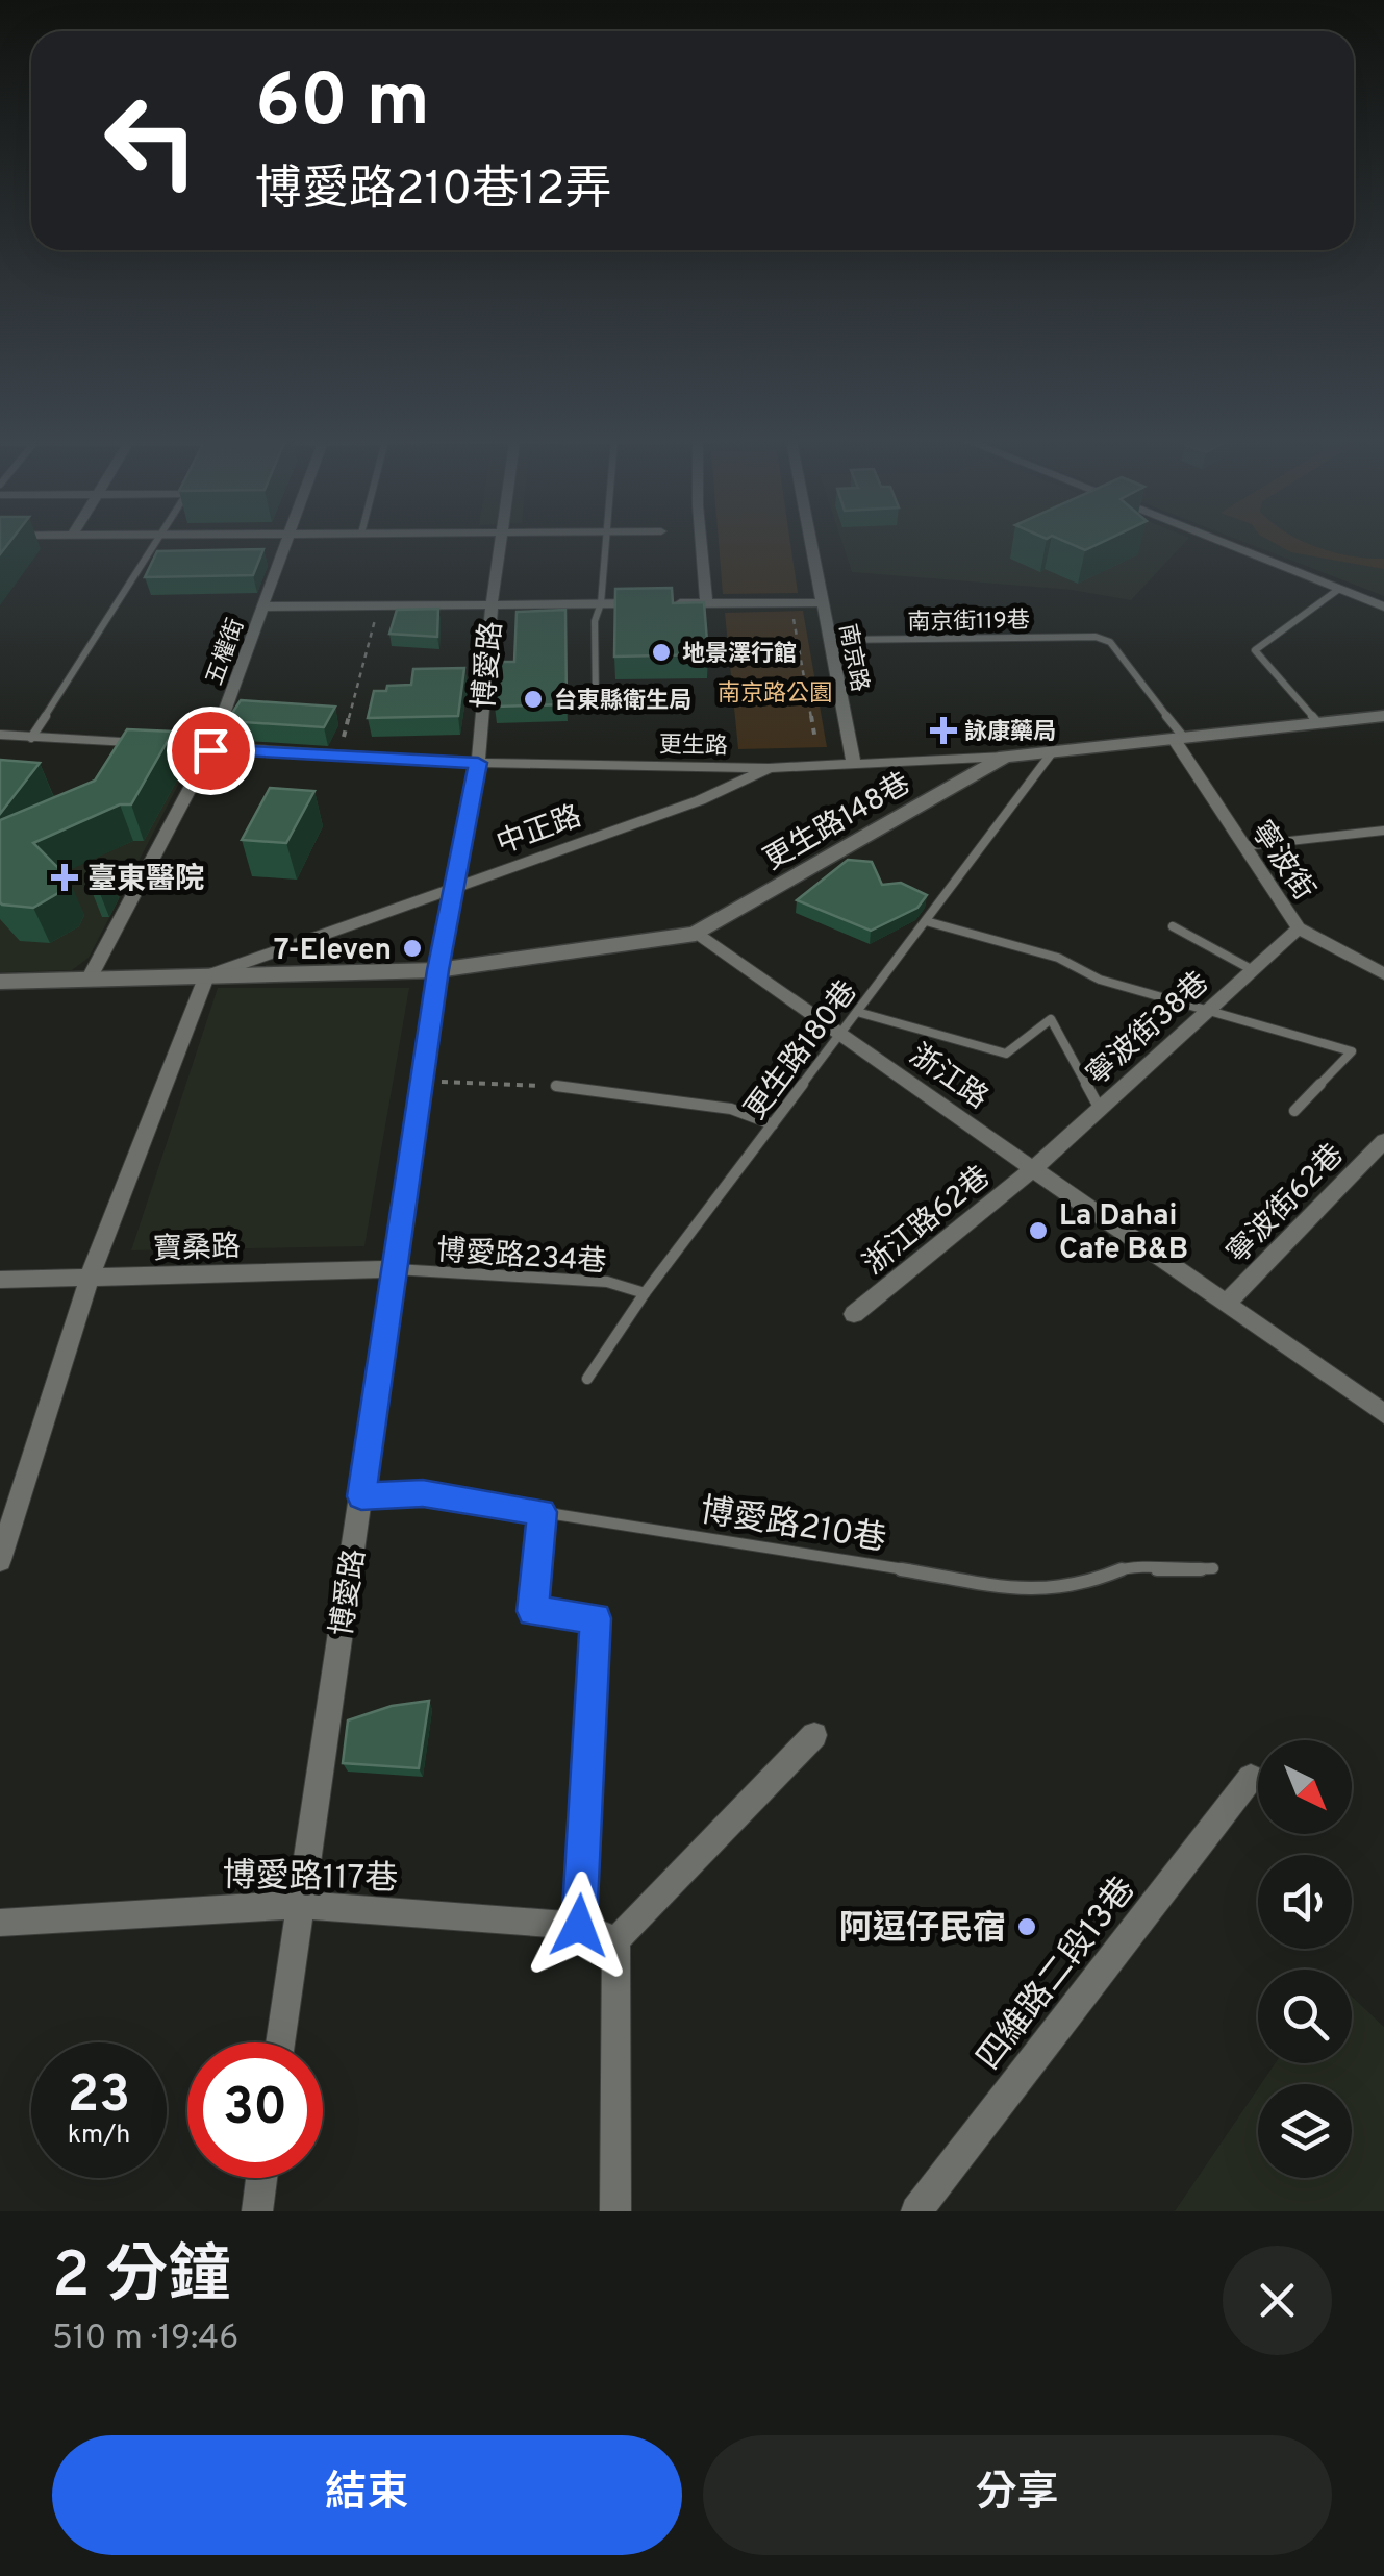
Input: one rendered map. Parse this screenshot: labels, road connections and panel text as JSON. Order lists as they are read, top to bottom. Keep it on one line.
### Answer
{"streets":{"street":["五權街","南京路","博愛路","更生路","更生路148巷","中正路","寧波街","寧波街38巷","浙江路","寧波街62巷","浙江路62巷","寶桑路","博愛路117巷","四維路二段13巷"],"lane":["南京街119巷","更生路180巷","博愛路234巷","博愛路210巷"]},"crossings":[["南京街119巷","南京路"],["五權街","更生路"],["五權街","中正路"],["南京路","更生路"],["博愛路","更生路"],["博愛路","中正路"],["博愛路","寶桑路"],["博愛路","博愛路234巷"],["博愛路","博愛路210巷"],["博愛路","博愛路117巷"],["更生路","更生路148巷"],["更生路","中正路"],["更生路","寧波街"],["更生路","更生路180巷"],["更生路148巷","浙江路"],["寧波街","寧波街38巷"],["寧波街38巷","浙江路"],["寧波街38巷","浙江路62巷"],["更生路180巷","浙江路"],["更生路180巷","博愛路234巷"],["浙江路","寧波街62巷"],["浙江路","浙江路62巷"],["寶桑路","博愛路234巷"]],"parks":["南京路公園"],"places":{"other":["地景澤行館","台東縣衛生局","7-Eleven","La Dahai Cafe B&B","阿逗仔民宿"],"health":["詠康藥局","臺東醫院"]},"north":"bottom right","page":{"turn":["60 m","博愛路210巷12弄"],"speed":"23 km/h","limit":"30","heading":["2 分鐘","510 m · 19:46"],"buttons":["結束","分享"]}}
